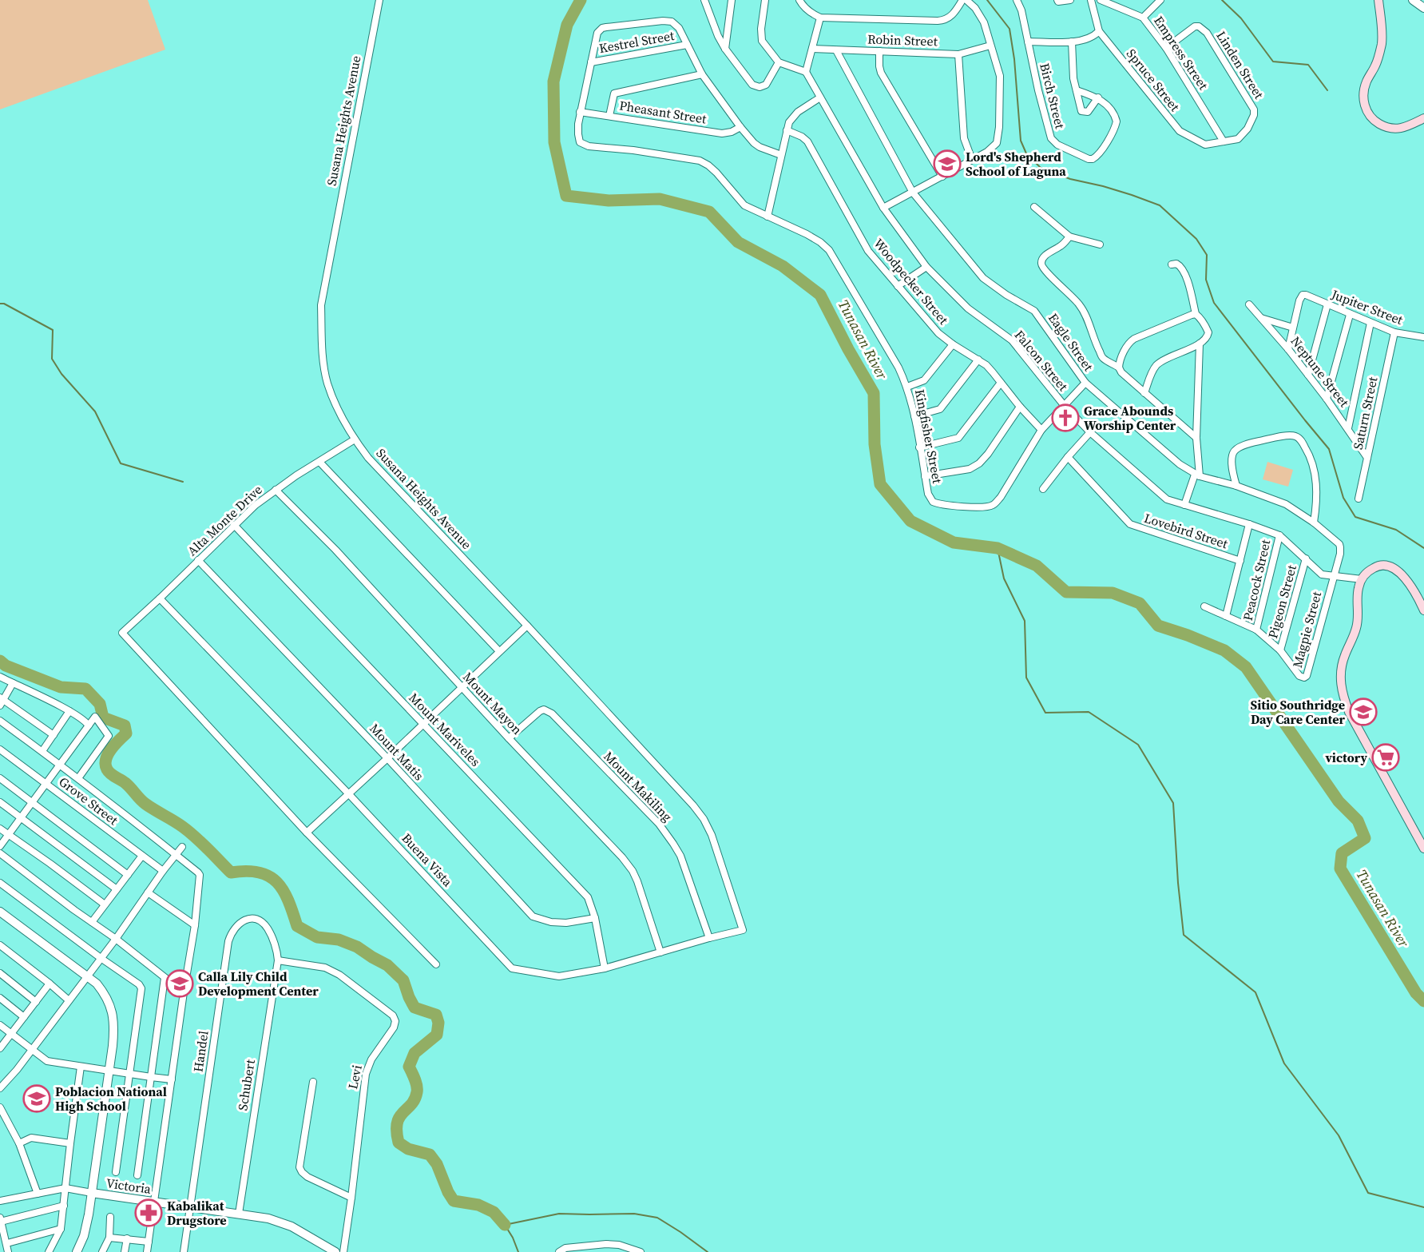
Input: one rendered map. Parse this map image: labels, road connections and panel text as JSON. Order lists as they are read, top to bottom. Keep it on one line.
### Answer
{"streets":{"street":["Robin Street","Kestrel Street","Empress Street","Linden Street","Spruce Street","Birch Street","Pheasant Street","Susana Heights Avenue","Woodpecker Street","Jupiter Street","Eagle Street","Falcon Street","Neptune Street","Saturn Street","Kingfisher Street","Alta Monte Drive","Lovebird Street","Peacock Street","Pigeon Street","Magpie Street","Mount Mayon","Mount Mariveles","Mount Matis","Mount Makiling","Grove Street","Buena Vista","Handel","Levi","Schubert","Victoria"]},"crossings":[["Robin Street","Eagle Street"],["Empress Street","Linden Street"],["Empress Street","Spruce Street"],["Linden Street","Spruce Street"],["Pheasant Street","Kingfisher Street"],["Susana Heights Avenue","Alta Monte Drive"],["Susana Heights Avenue","Buena Vista"],["Woodpecker Street","Kingfisher Street"],["Jupiter Street","Saturn Street"],["Eagle Street","Falcon Street"],["Eagle Street","Kingfisher Street"],["Eagle Street","Magpie Street"],["Falcon Street","Kingfisher Street"],["Falcon Street","Peacock Street"],["Falcon Street","Pigeon Street"],["Falcon Street","Magpie Street"],["Neptune Street","Saturn Street"],["Alta Monte Drive","Mount Mayon"],["Alta Monte Drive","Mount Mariveles"],["Alta Monte Drive","Mount Matis"],["Alta Monte Drive","Buena Vista"],["Peacock Street","Magpie Street"],["Pigeon Street","Magpie Street"],["Mount Mayon","Mount Makiling"],["Mount Mayon","Buena Vista"],["Mount Mariveles","Mount Matis"],["Mount Mariveles","Buena Vista"],["Mount Makiling","Buena Vista"],["Handel","Levi"],["Handel","Schubert"],["Handel","Victoria"],["Levi","Schubert"],["Schubert","Victoria"]],"water":["Tunasan River"],"places":{"school or university":["Lord's Shepherd School of Laguna","Sitio Southridge Day Care Center","Calla Lily Child Development Center","Poblacion National High School"],"church":["Grace Abounds Worship Center"],"supermarket":["victory"],"pharmacy":["Kabalikat Drugstore"]}}
